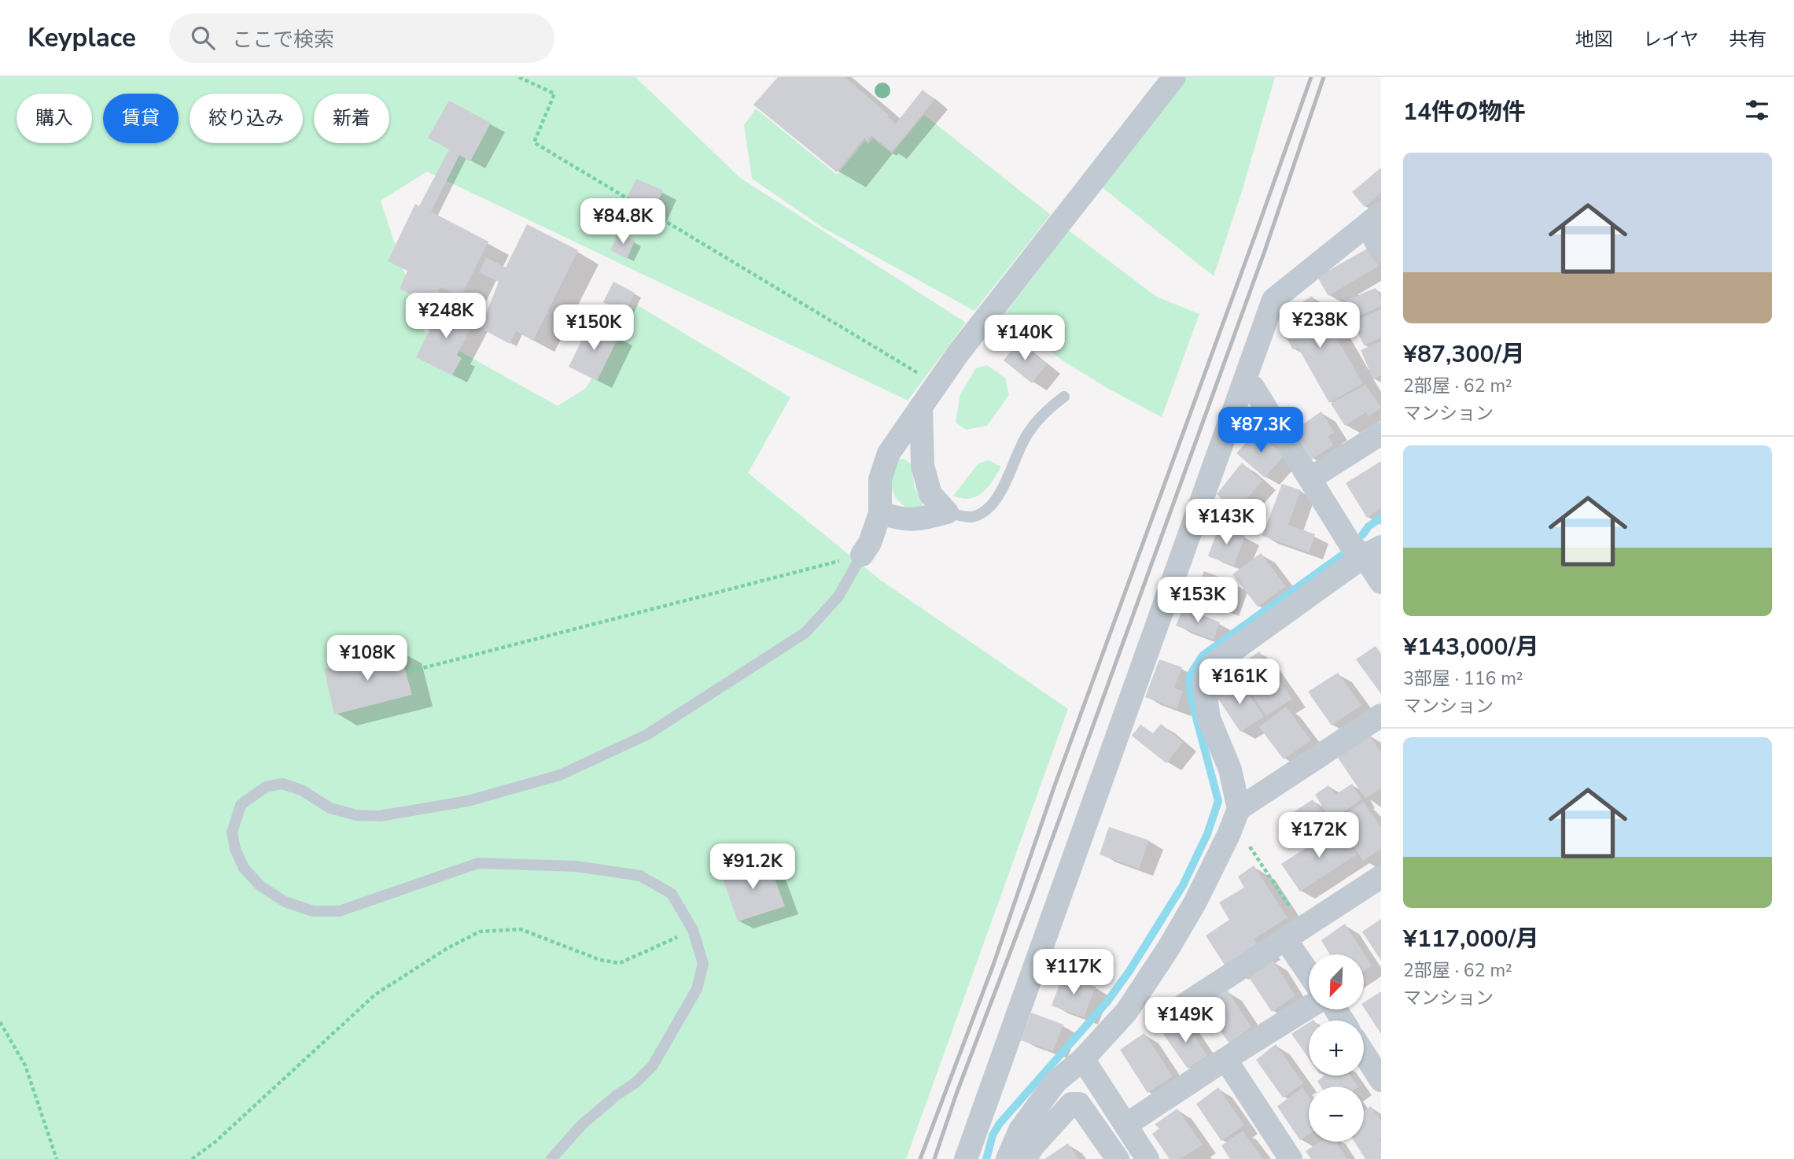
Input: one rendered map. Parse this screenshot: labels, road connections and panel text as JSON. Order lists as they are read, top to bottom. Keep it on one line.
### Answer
{"north":"bottom left","page":{"header":"Keyplace","search":"ここで検索","nav":["地図","レイヤ","共有"],"heading":"14件の物件","chip":["購入","賃貸","絞り込み","新着"],"list":[{"name":"¥87,300/月","note":"2部屋 · 62 m² · マンション"},{"name":"¥143,000/月","note":"3部屋 · 116 m² · マンション"},{"name":"¥117,000/月","note":"2部屋 · 62 m² · マンション"}],"price":["¥84.8K","¥248K","¥238K","¥150K","¥140K","¥87.3K","¥143K","¥153K","¥108K","¥161K","¥172K","¥91.2K","¥117K","¥149K"],"map_buttons":["+","−"]}}
